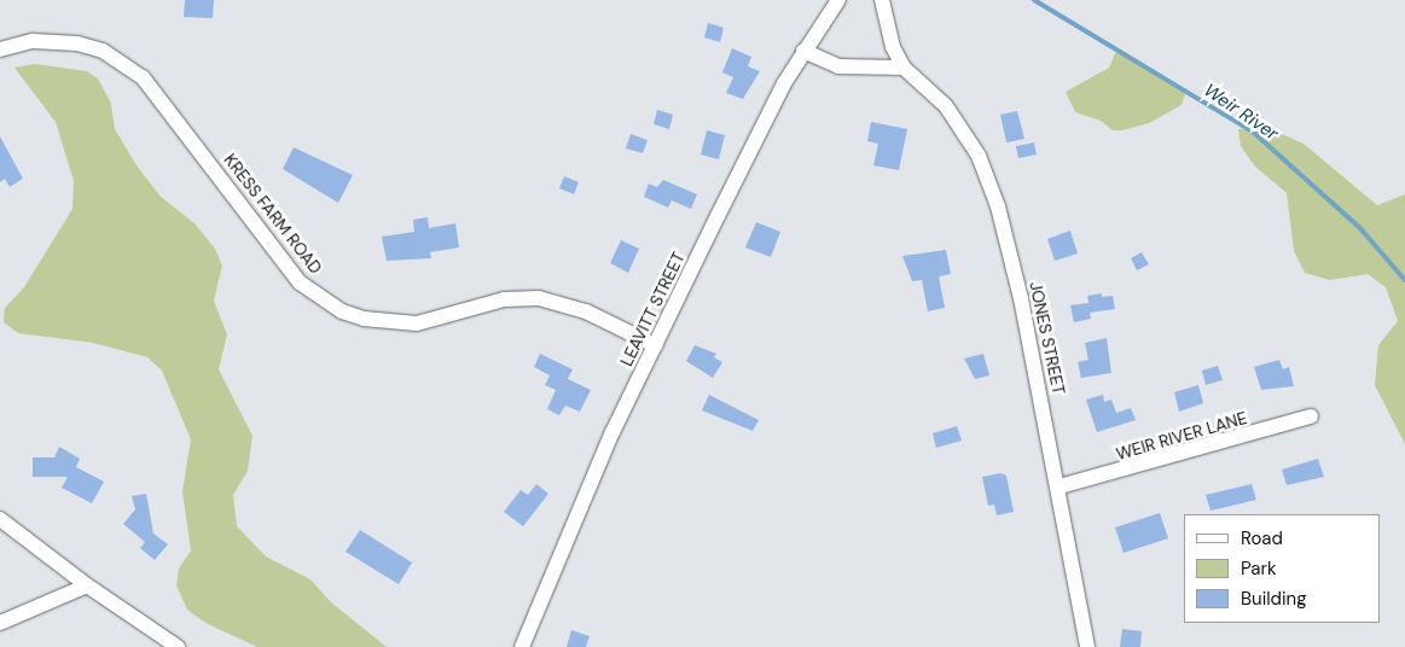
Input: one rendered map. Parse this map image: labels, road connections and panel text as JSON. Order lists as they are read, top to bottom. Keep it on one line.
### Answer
{"streets":{"street":["KRESS FARM ROAD","LEAVITT STREET","JONES STREET","WEIR RIVER LANE"]},"crossings":[["KRESS FARM ROAD","LEAVITT STREET"],["JONES STREET","WEIR RIVER LANE"]],"water":["Weir River"],"legend":["Road","Park","Building"]}
